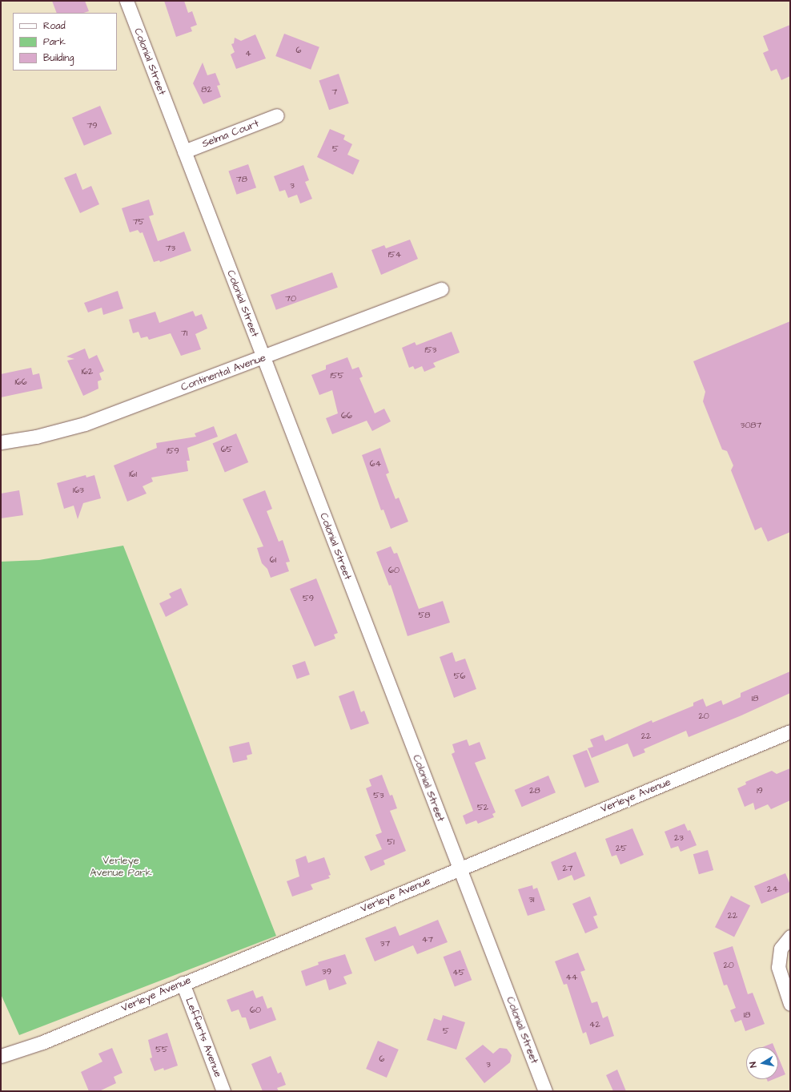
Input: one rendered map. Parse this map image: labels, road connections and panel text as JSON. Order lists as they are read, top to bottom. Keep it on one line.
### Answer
{"streets":{"street":["Colonial Street","Selma Court","Continental Avenue","Verleye Avenue","Lefferts Avenue"]},"crossings":[["Colonial Street","Selma Court"],["Colonial Street","Continental Avenue"],["Colonial Street","Verleye Avenue"],["Verleye Avenue","Lefferts Avenue"]],"parks":["Verleye Avenue Park"],"house_numbers":["6","4","82","7","79","5","78","3","75","73","154","70","71","153","162","155","166","66","3087","65","159","64","161","163","61","60","59","58","56","18","20","22","28","19","53","52","23","51","25","27","24","31","22","47","37","20","39","45","44","60","18","42","5","55","6","3"],"legend":["Road","Park","Building"],"north":"left"}
